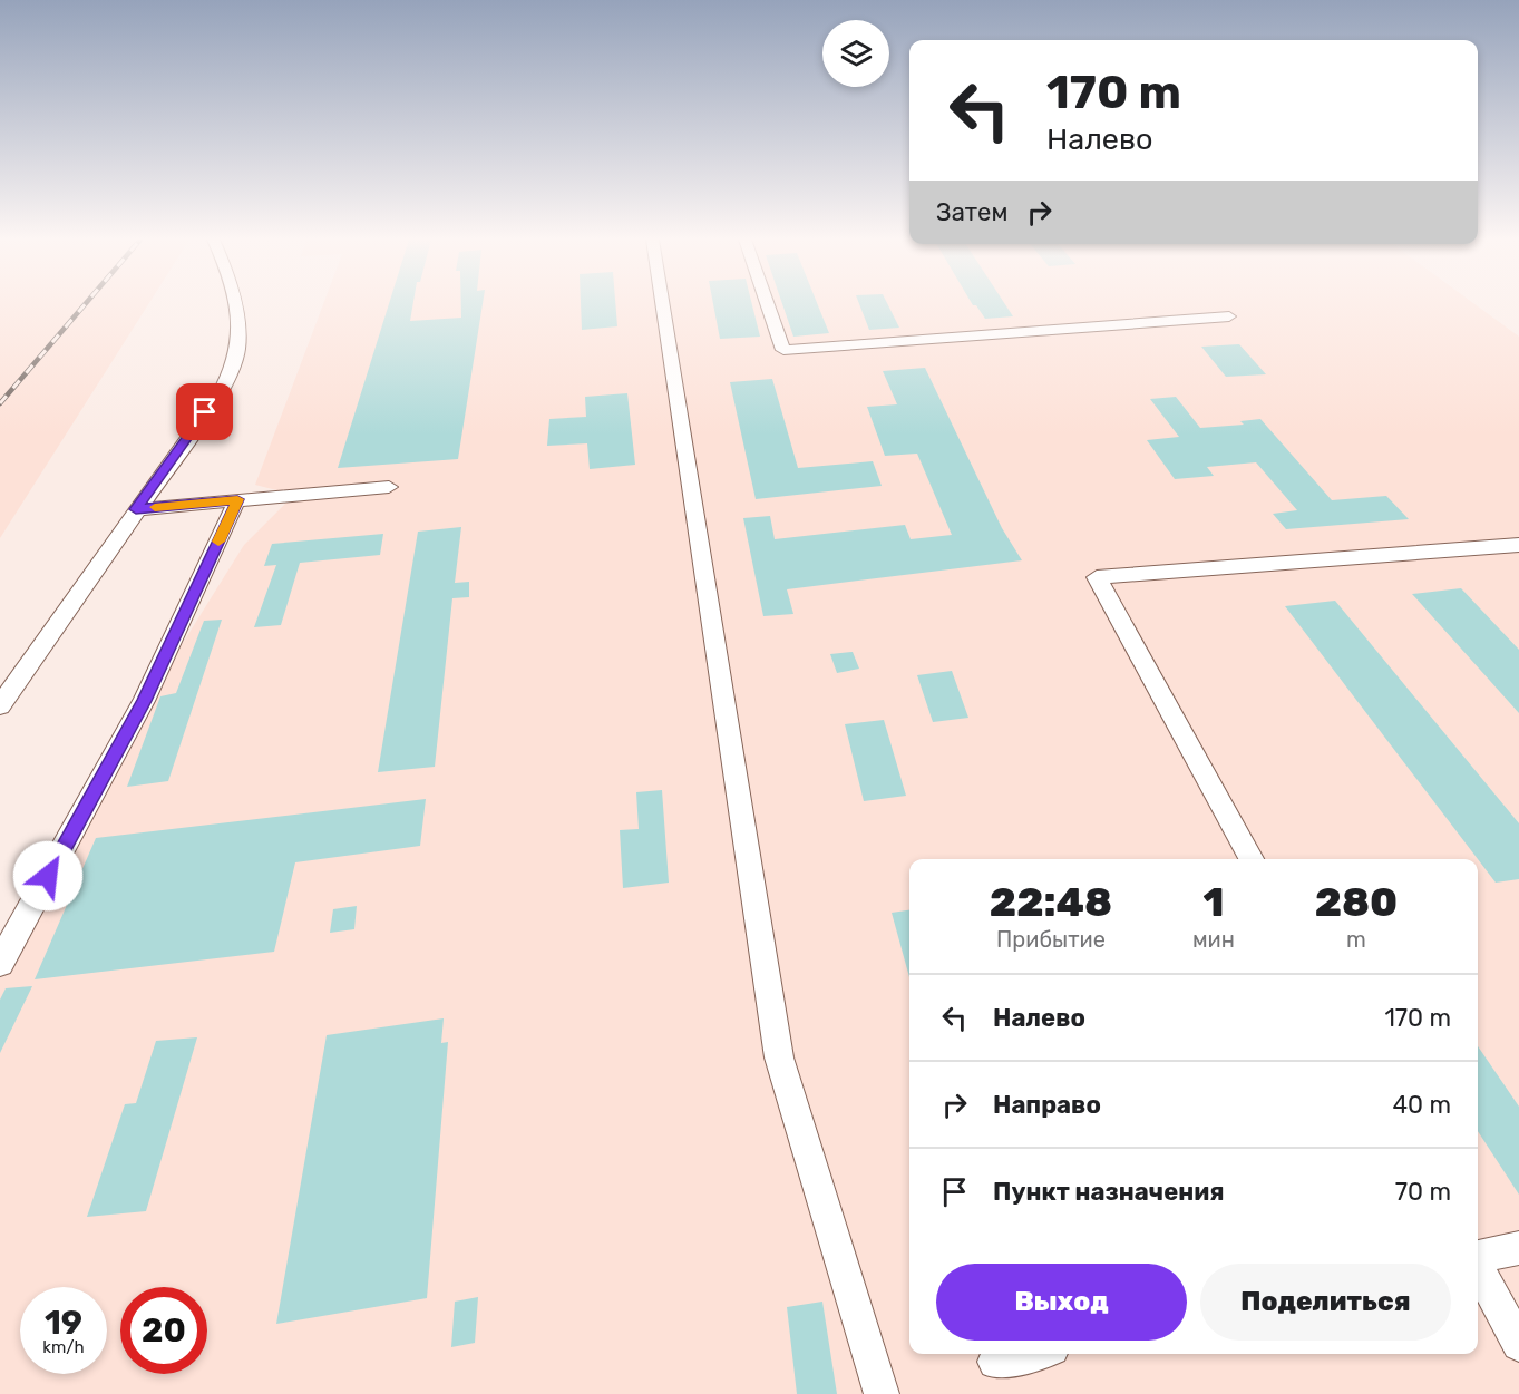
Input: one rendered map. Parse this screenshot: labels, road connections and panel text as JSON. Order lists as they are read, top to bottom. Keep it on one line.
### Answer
{"page":{"turn":["170 m","Налево"],"then":"Затем","eta":["22:48","Прибытие","1","мин","280","m"],"list":[{"name":"Налево","value":"170 m"},{"name":"Направо","value":"40 m"},{"name":"Пункт назначения","value":"70 m"}],"buttons":["Выход","Поделиться"],"speed":"19 km/h","limit":"20"}}
